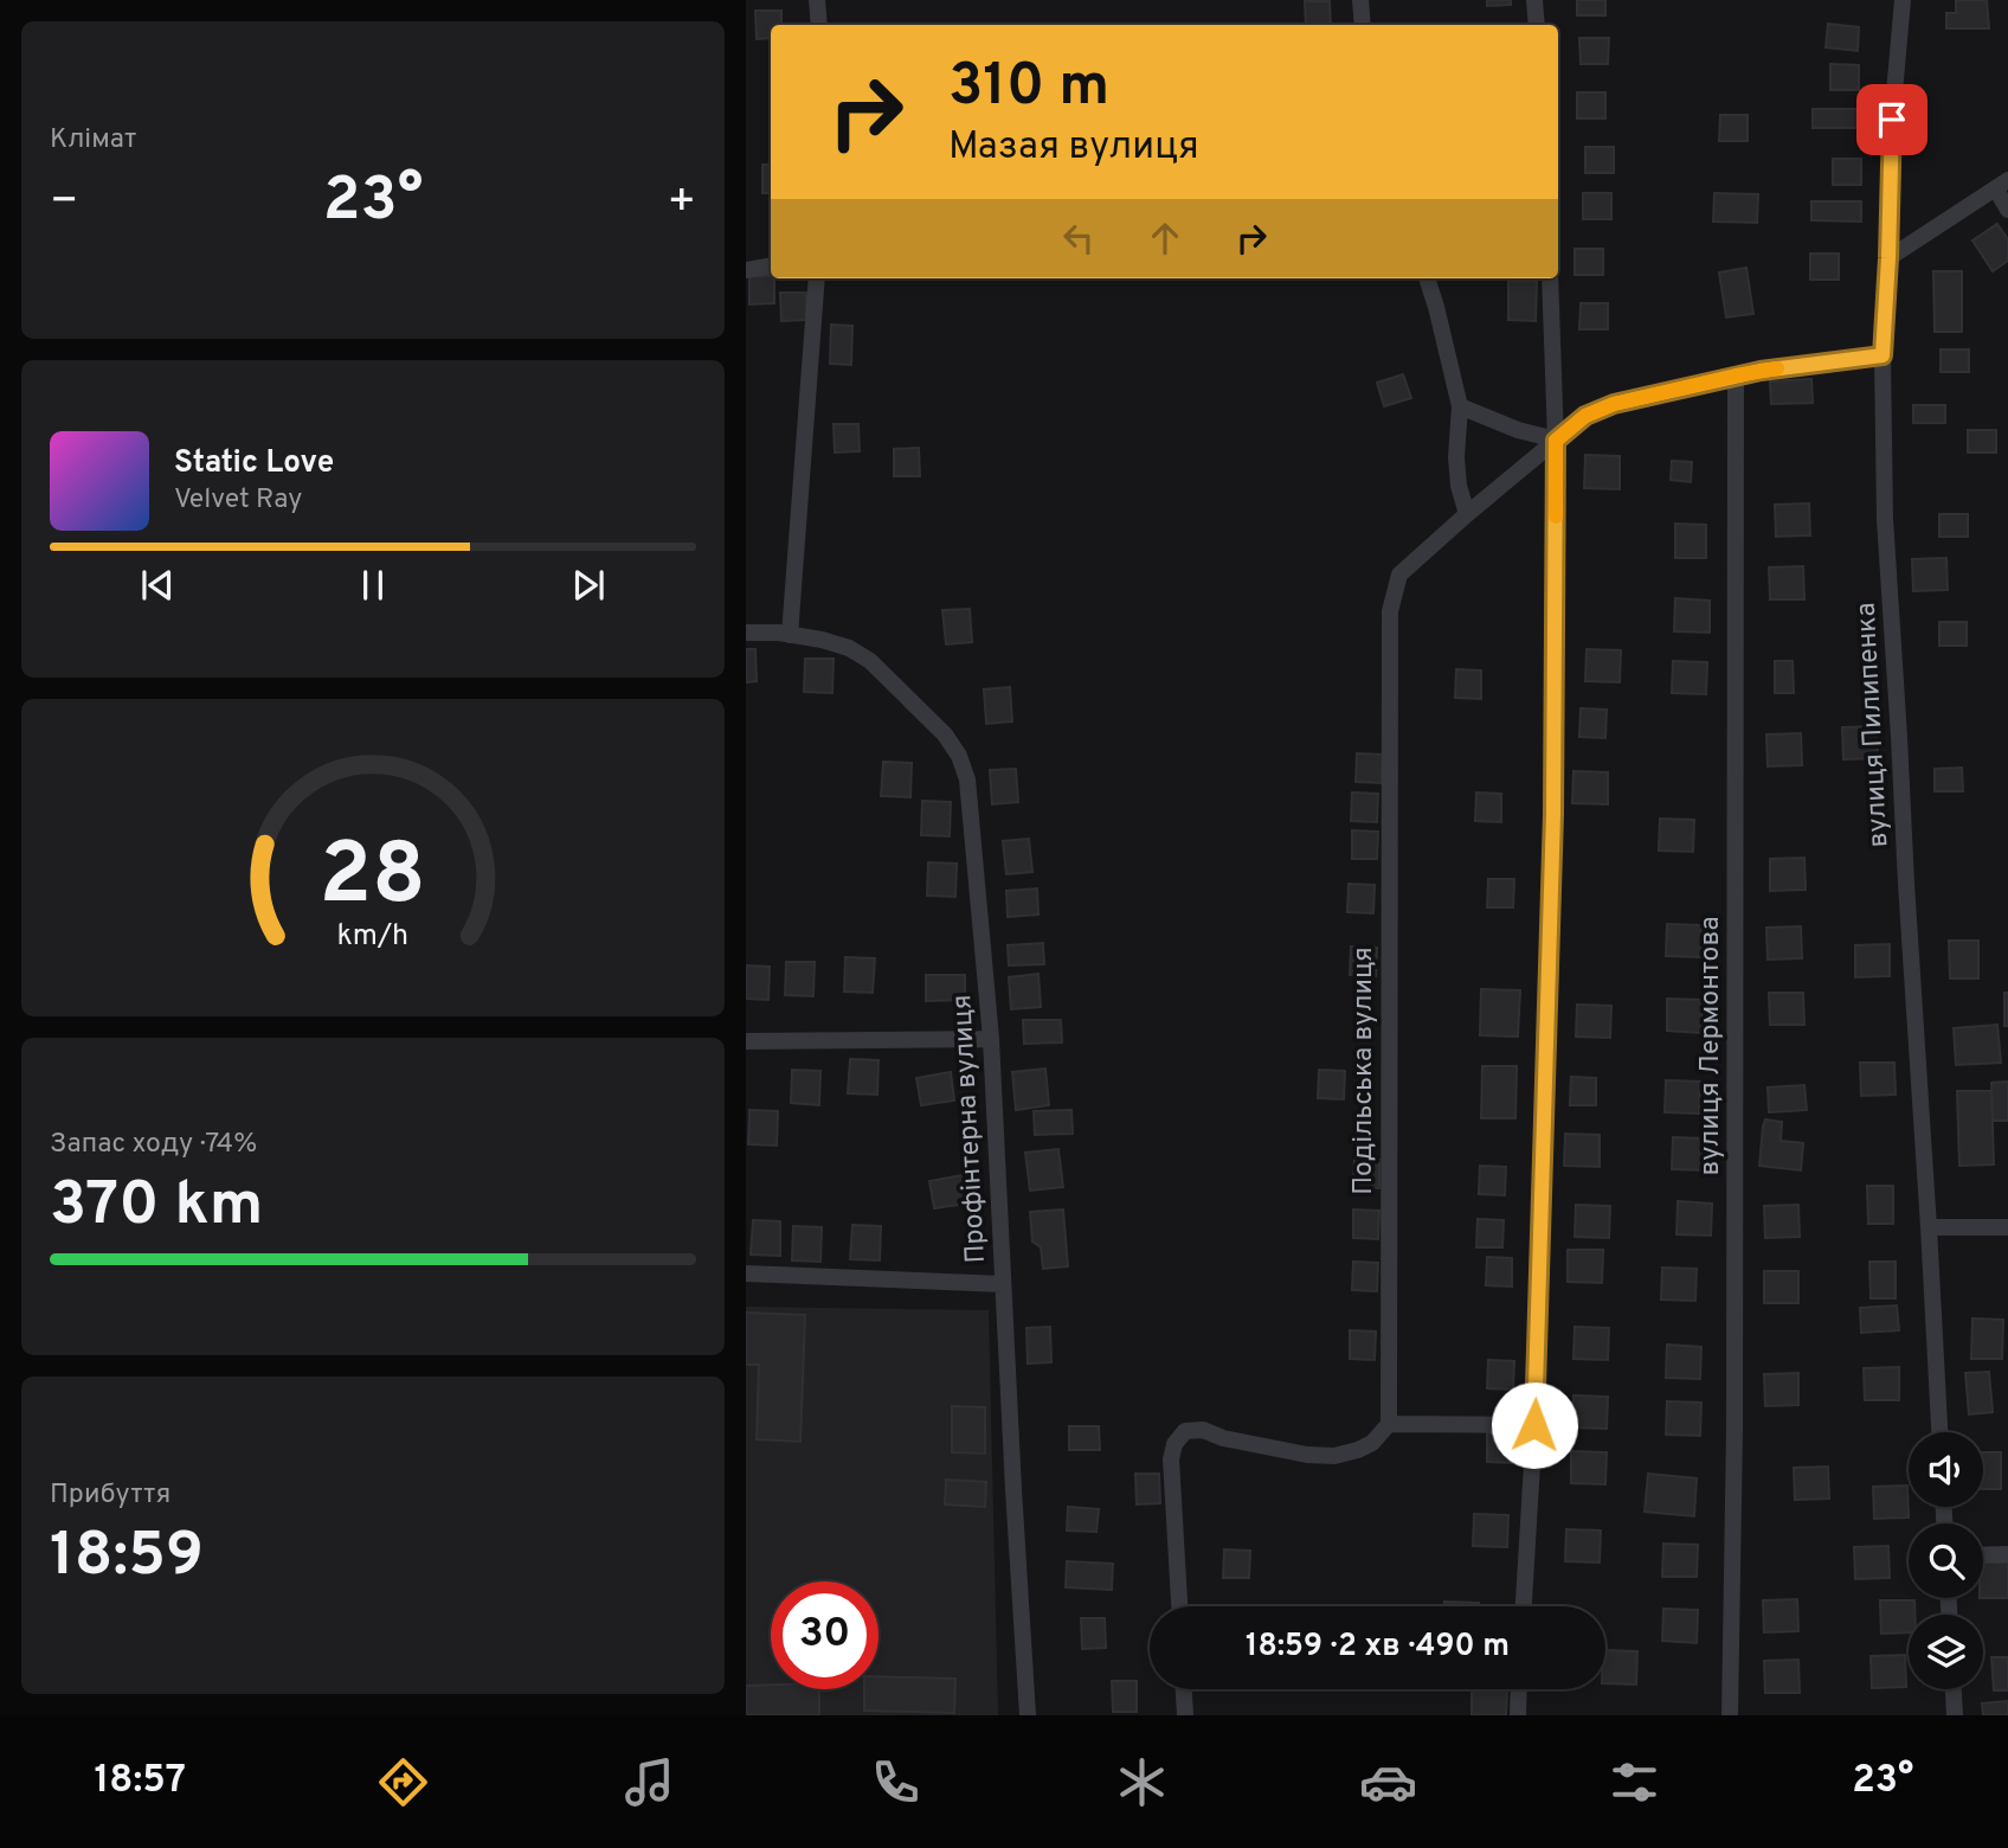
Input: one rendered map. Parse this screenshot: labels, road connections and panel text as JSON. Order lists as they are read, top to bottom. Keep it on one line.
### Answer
{"streets":{"street":["вулиця Пилипенка","вулиця Лермонтова","Подільська вулиця","Профінтерна вулиця"]},"page":{"tile":["Клімат",["Запас ходу · 74%","370 km"],["Прибуття","18:59"]],"turn":["310 m","Мазая вулиця"],"heat":["−","23°","+"],"song":["Static Love","Velvet Ray"],"limit":"30","trip":"18:59 · 2 хв · 490 m","tabs":["18:57","23°"],"gauge":["28","km/h"]}}
